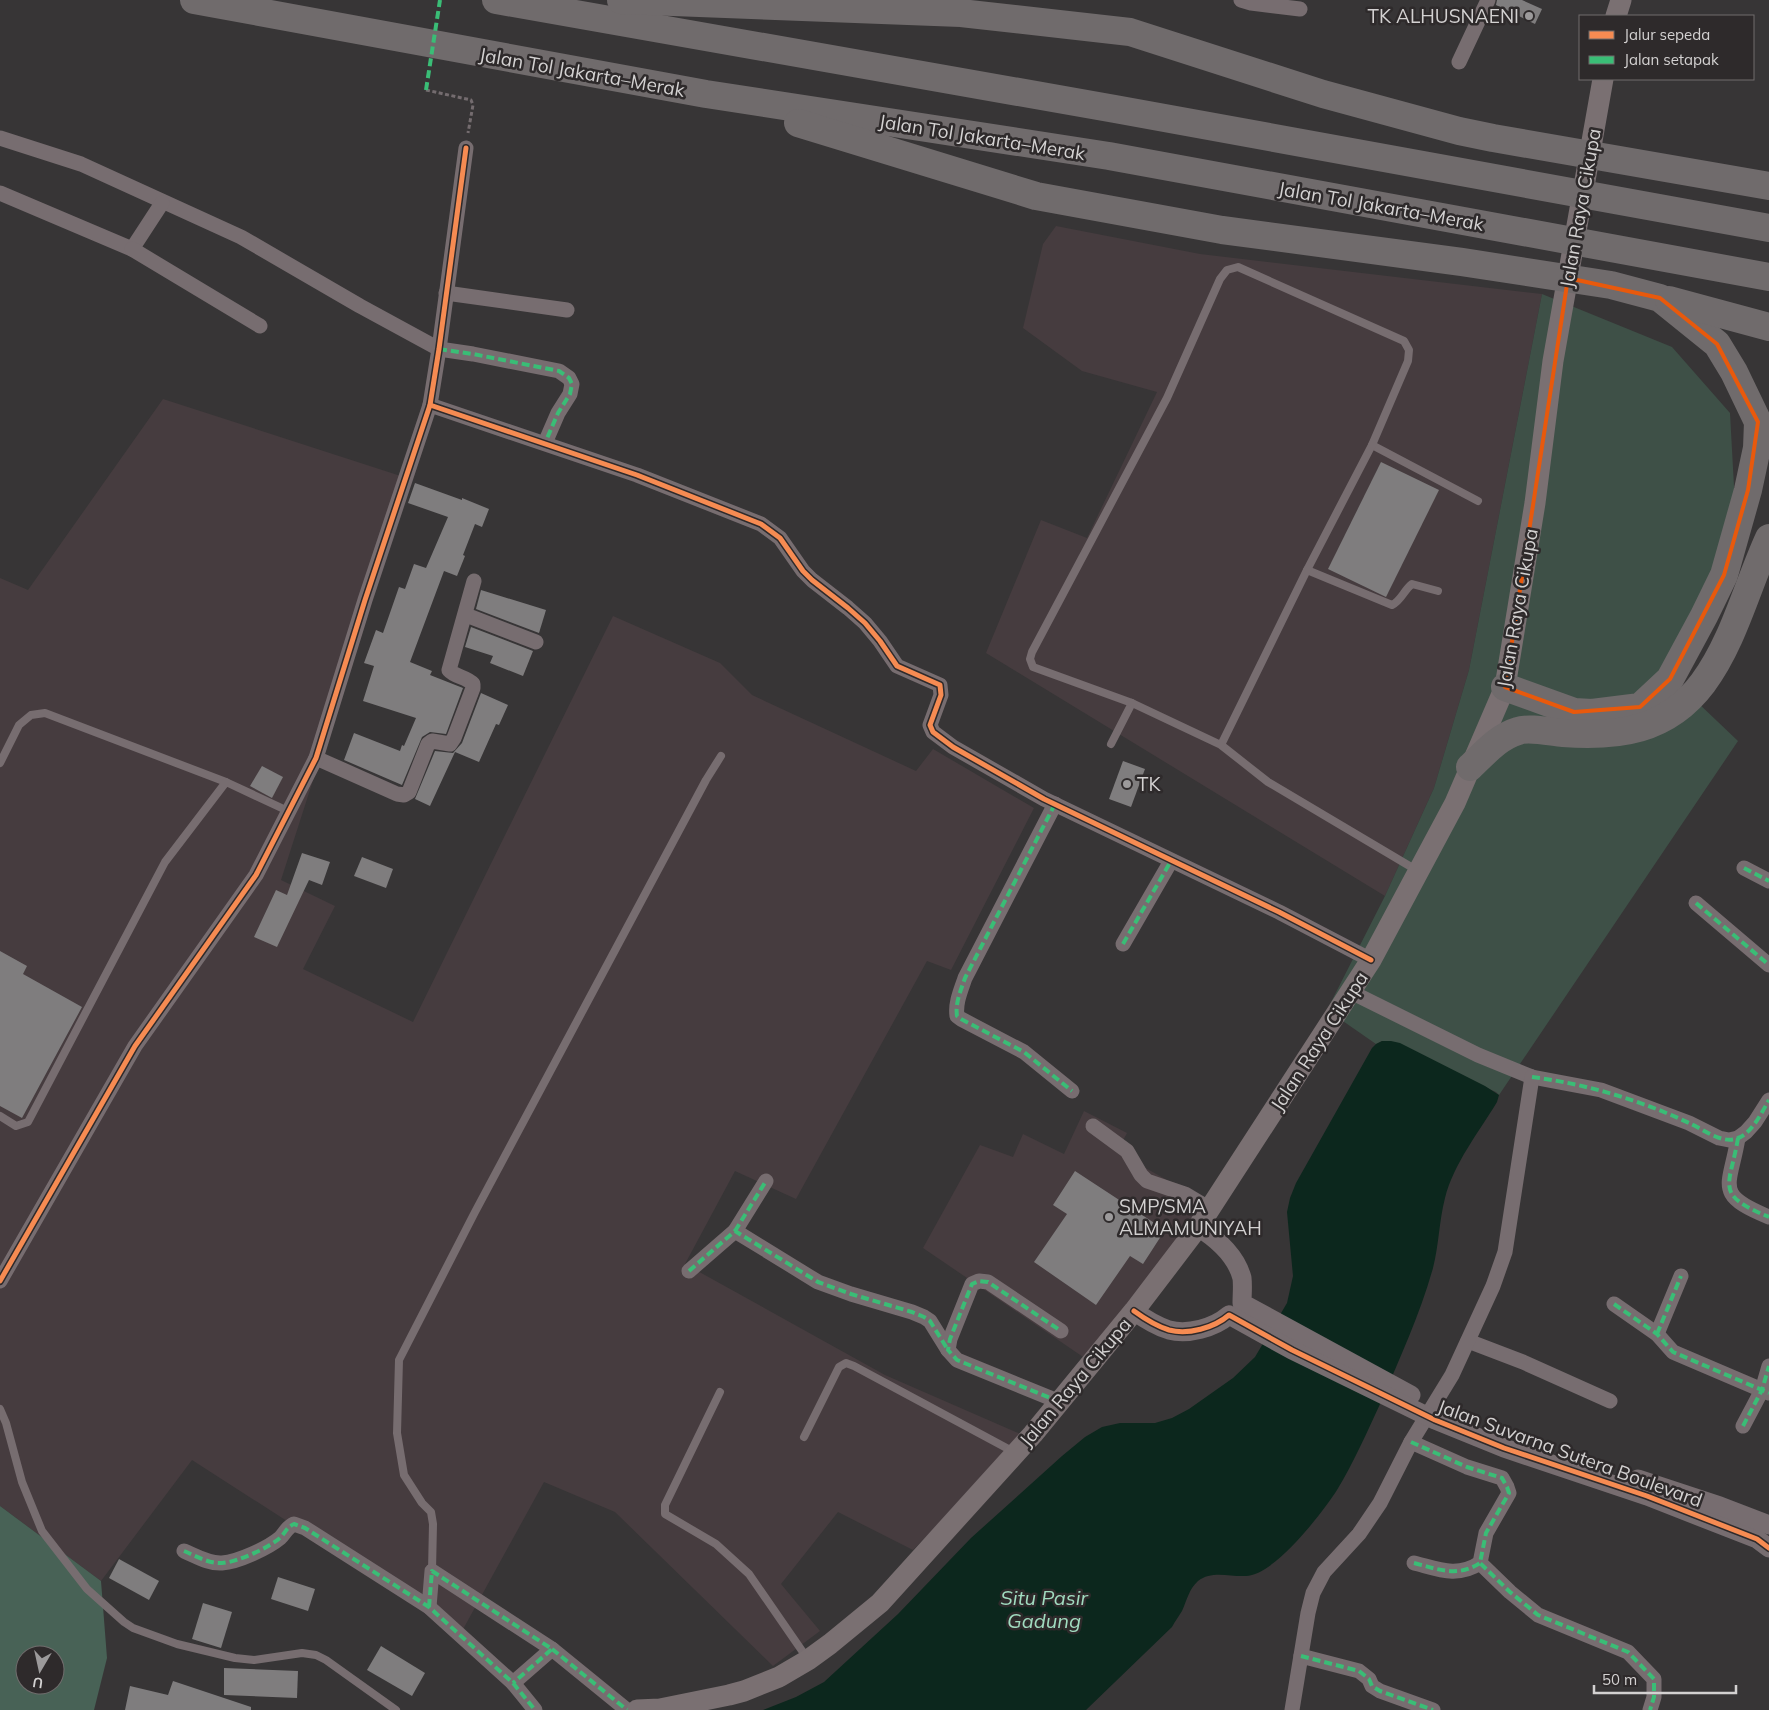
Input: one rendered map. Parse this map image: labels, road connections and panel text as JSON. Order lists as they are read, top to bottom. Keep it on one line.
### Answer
{"streets":{"highway":["Jalan Tol Jakarta–Merak"],"main road":["Jalan Raya Cikupa"],"street":["Jalan Suvarna Sutera Boulevard"]},"water":["Situ Pasir Gadung"],"places":["TK ALHUSNAENI","TK","SMP/SMA ALMAMUNIYAH"],"legend":["Jalur sepeda","Jalan setapak"],"scale_bar":"50 m","north":"bottom"}
